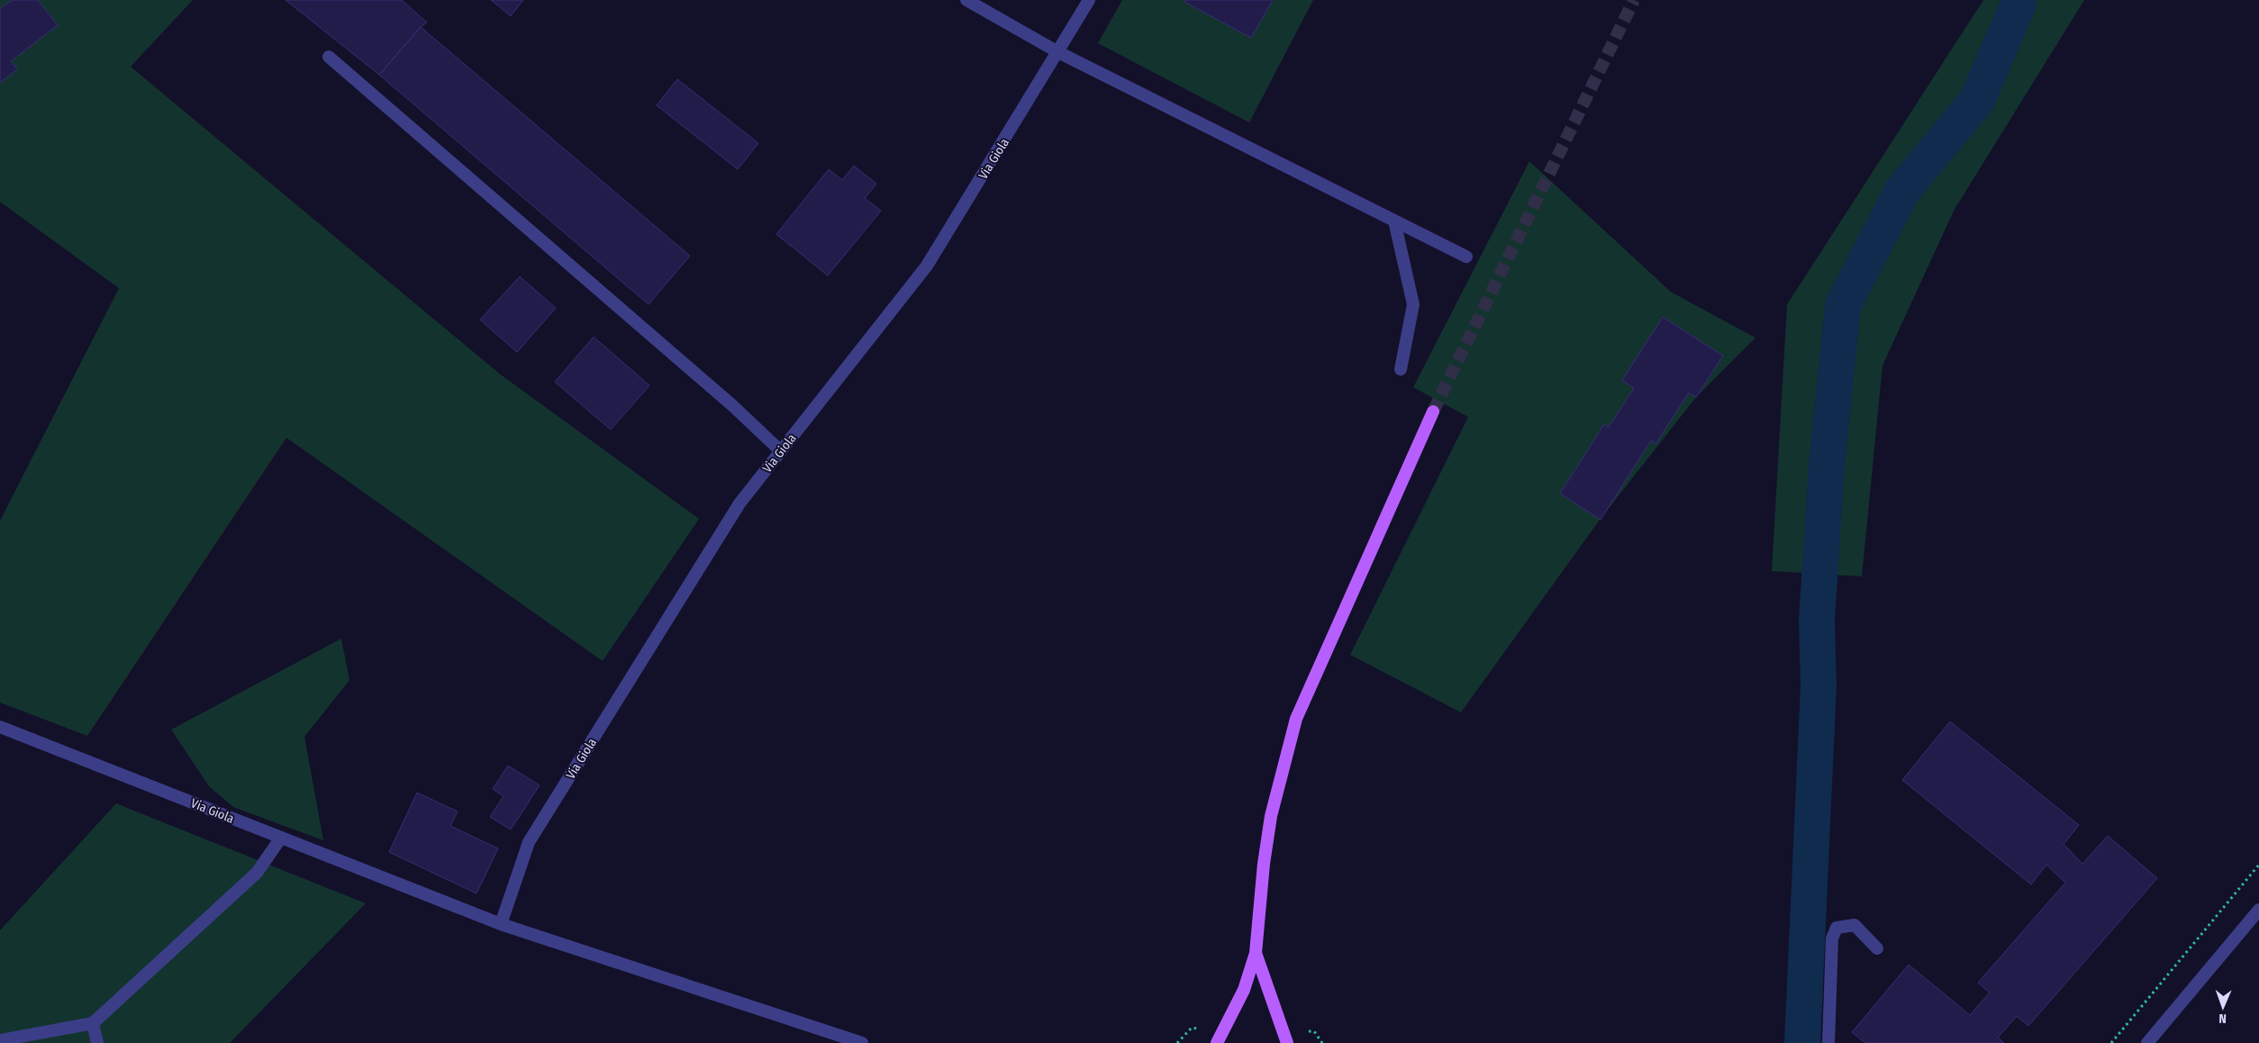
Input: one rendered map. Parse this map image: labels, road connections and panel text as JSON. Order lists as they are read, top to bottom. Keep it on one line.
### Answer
{"streets":{"street":["Via Giola"]},"north":"bottom"}
